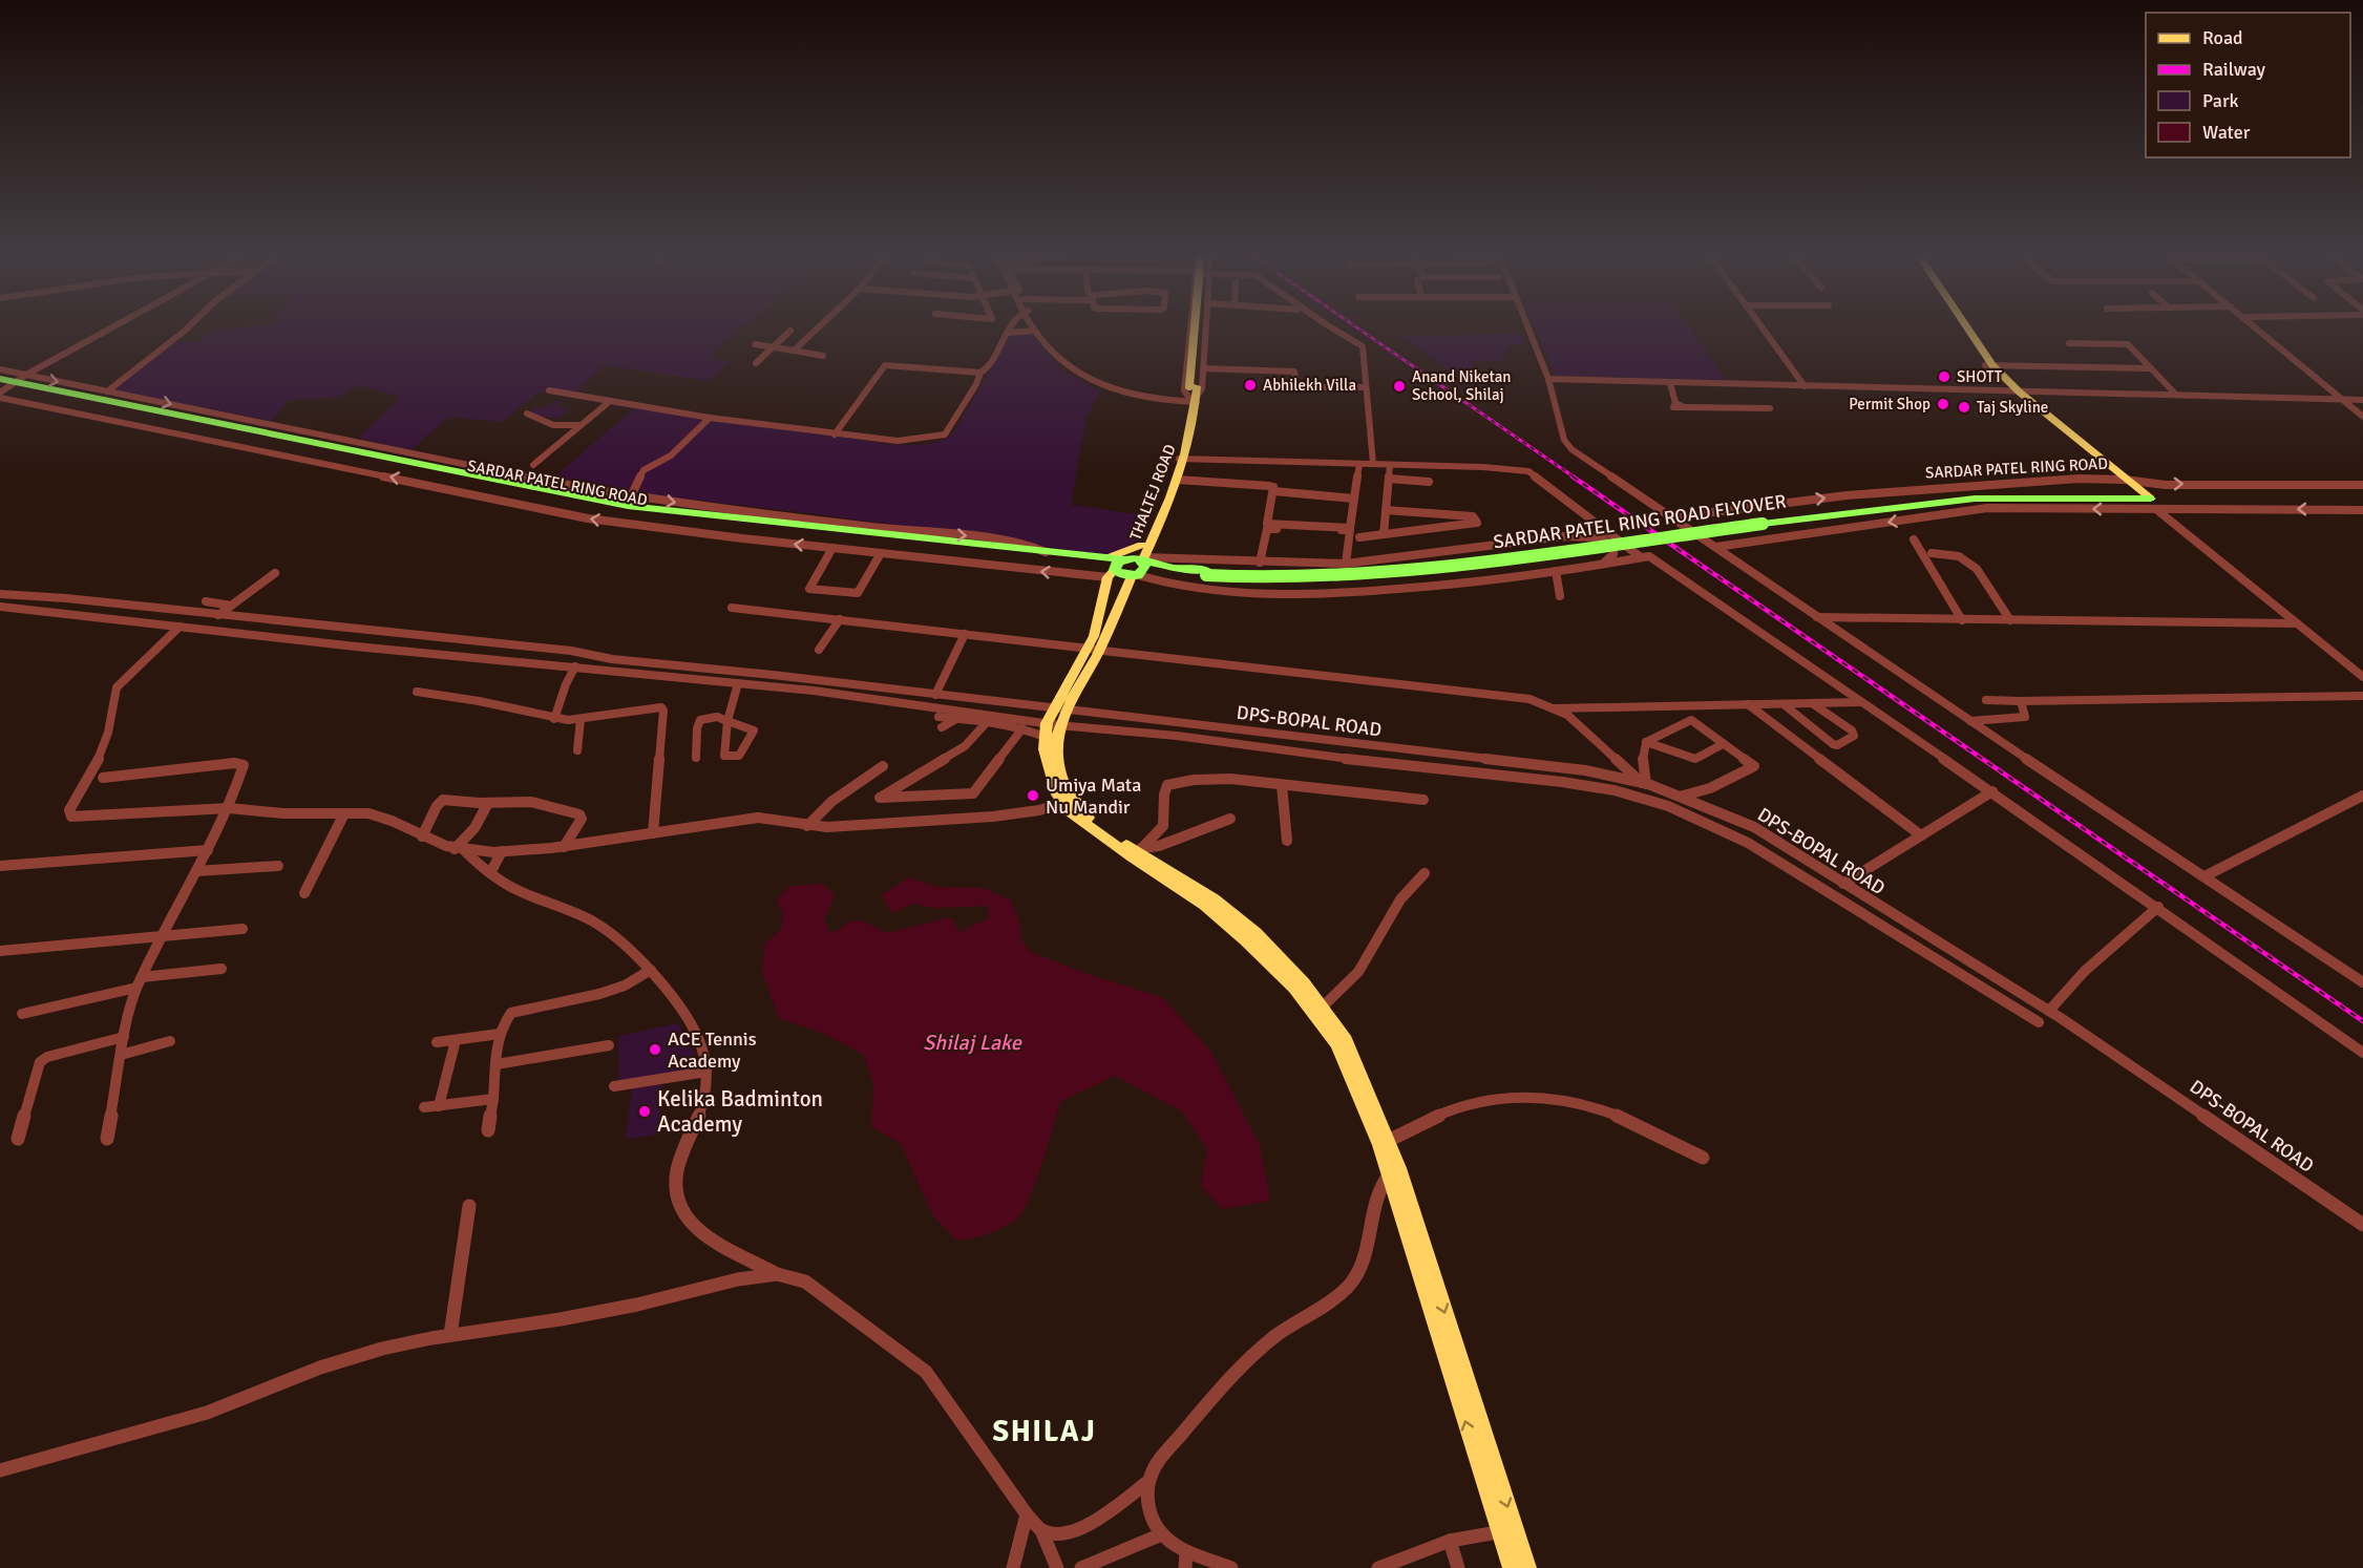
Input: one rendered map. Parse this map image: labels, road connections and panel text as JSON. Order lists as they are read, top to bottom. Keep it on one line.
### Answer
{"streets":{"highway":["SARDAR PATEL RING ROAD","SARDAR PATEL RING ROAD FLYOVER"],"main road":["THALTEJ ROAD"],"street":["DPS-BOPAL ROAD"]},"crossings":[["SARDAR PATEL RING ROAD","THALTEJ ROAD"],["SARDAR PATEL RING ROAD","SARDAR PATEL RING ROAD FLYOVER"],["THALTEJ ROAD","SARDAR PATEL RING ROAD FLYOVER"]],"districts":["SHILAJ"],"water":["Shilaj Lake"],"places":["SHOTT","Abhilekh Villa","Anand Niketan School, Shilaj","Permit Shop","Taj Skyline","Umiya Mata Nu Mandir","ACE Tennis Academy","Kelika Badminton Academy"],"legend":["Road","Railway","Park","Water"]}
